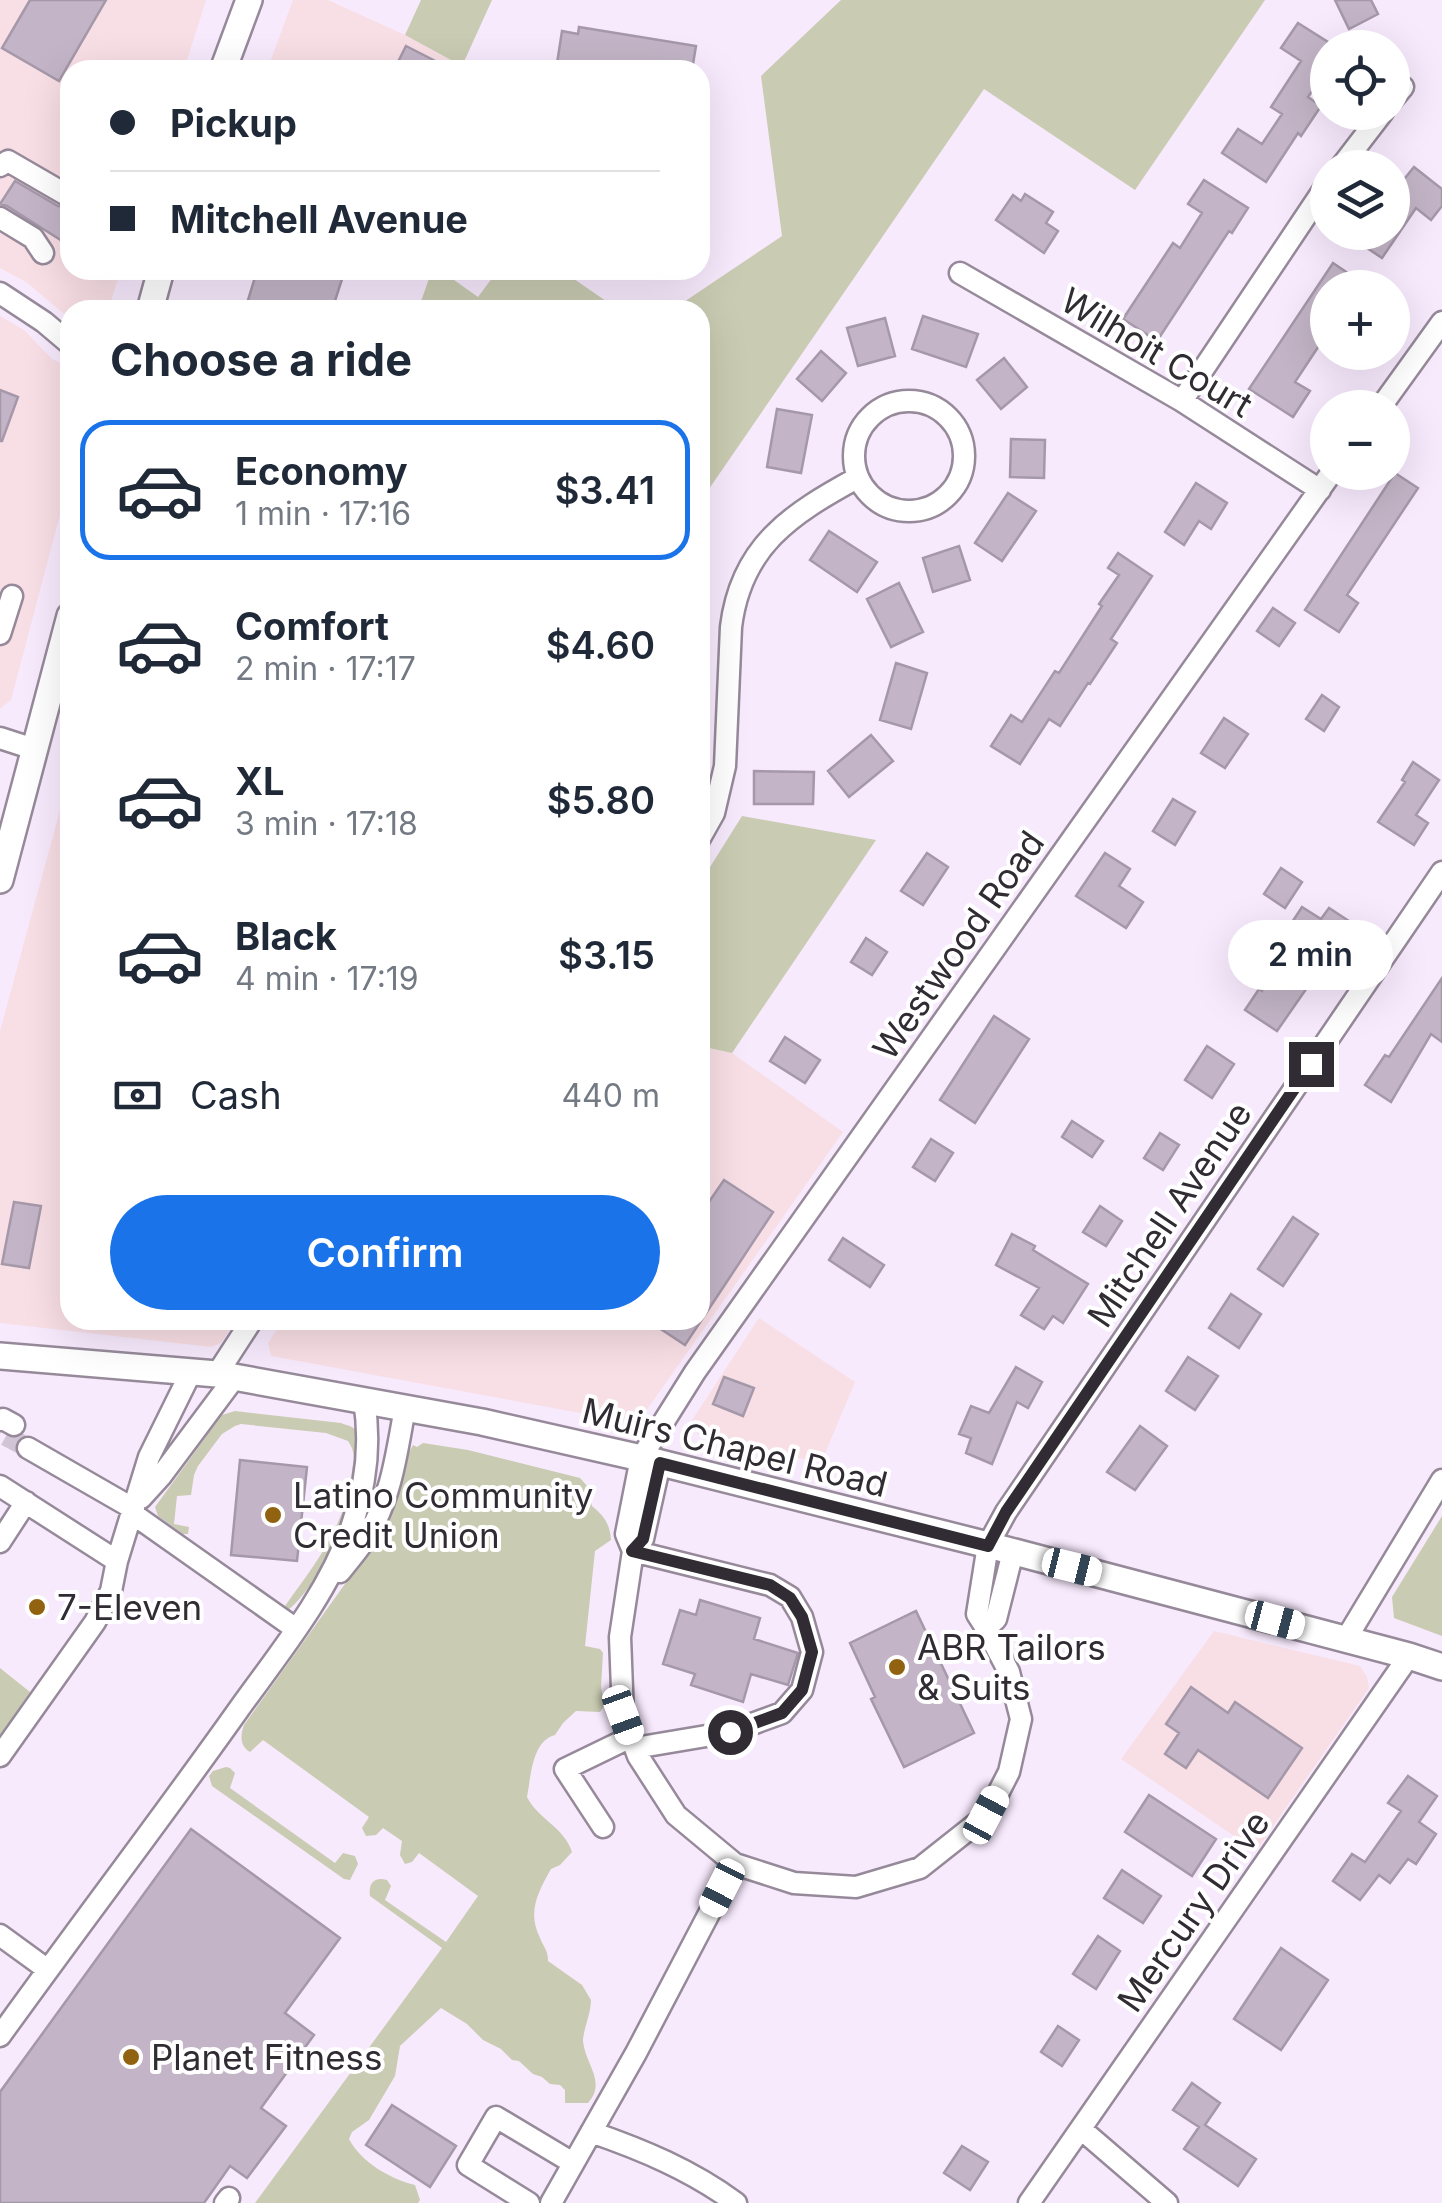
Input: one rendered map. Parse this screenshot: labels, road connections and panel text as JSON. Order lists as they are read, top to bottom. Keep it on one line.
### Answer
{"streets":{"main road":["Muirs Chapel Road"],"street":["Wilhoit Court","Westwood Road","Mitchell Avenue","Mercury Drive"]},"crossings":[["Westwood Road","Muirs Chapel Road"],["Mitchell Avenue","Muirs Chapel Road"],["Muirs Chapel Road","Mercury Drive"]],"places":["Latino Community Credit Union","7-Eleven","ABR Tailors & Suits","Planet Fitness"],"page":{"map_buttons":["+","−"],"banner":["Pickup","Mitchell Avenue"],"heading":"Choose a ride","list":[{"name":"Economy","note":"1 min · 17:16","value":"$3.41"},{"name":"Comfort","note":"2 min · 17:17","value":"$4.60"},{"name":"XL","note":"3 min · 17:18","value":"$5.80"},{"name":"Black","note":"4 min · 17:19","value":"$3.15"}],"bubble":"2 min","pay":["Cash","440 m"],"buttons":"Confirm"}}
